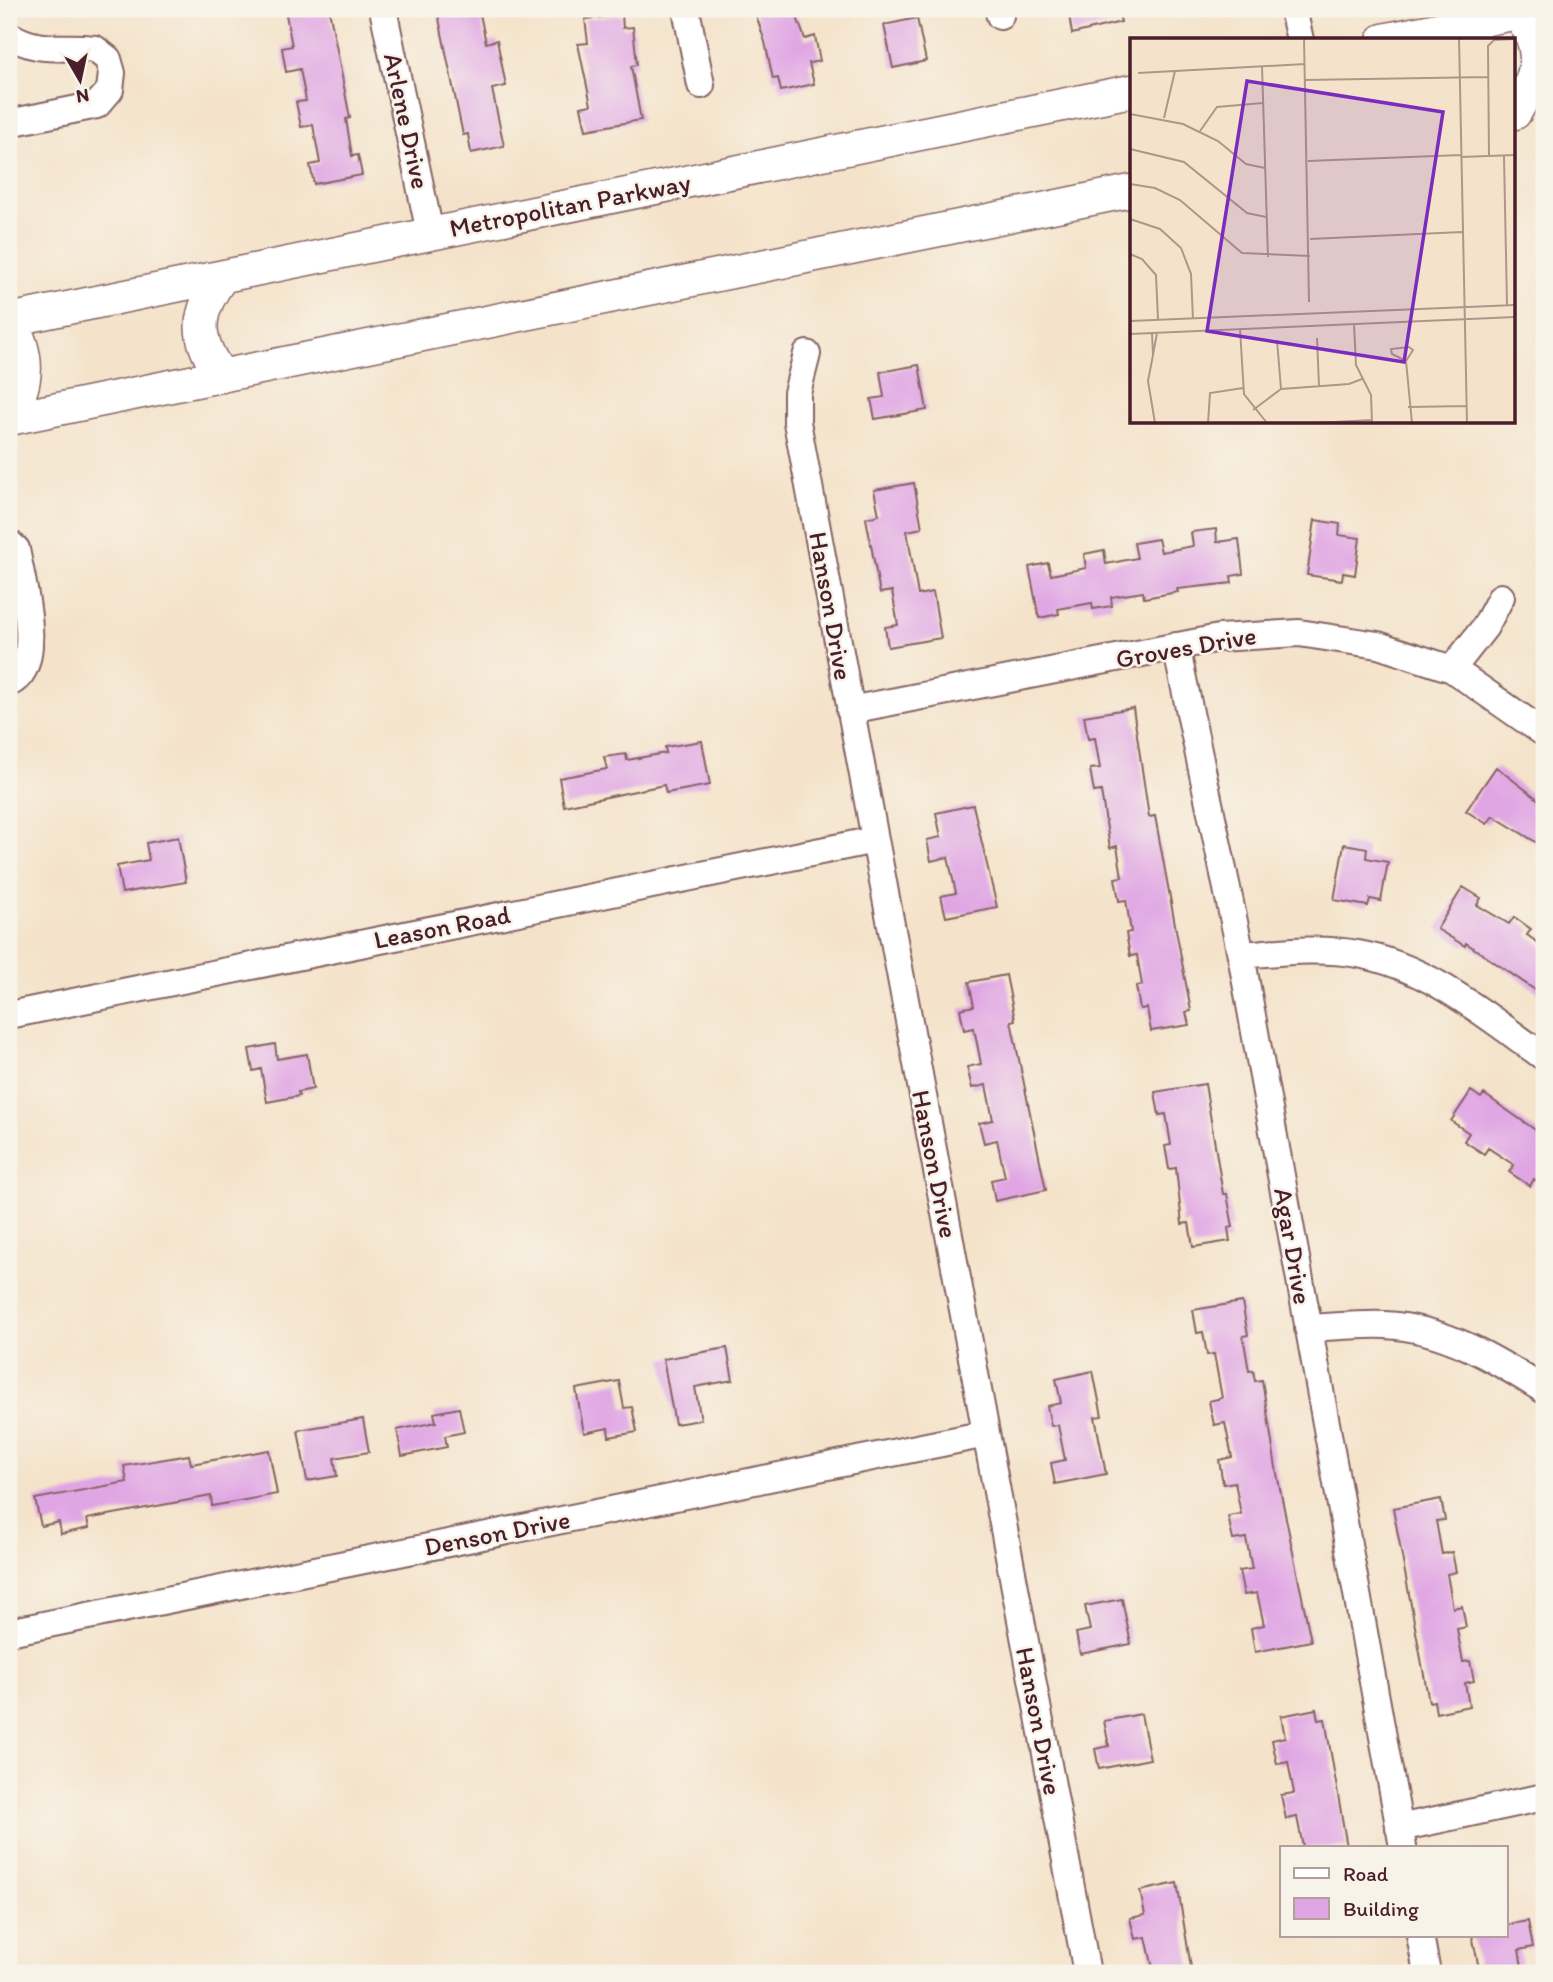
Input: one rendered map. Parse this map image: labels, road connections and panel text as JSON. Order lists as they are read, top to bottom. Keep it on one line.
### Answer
{"streets":{"main road":["Metropolitan Parkway"],"street":["Arlene Drive","Hanson Drive","Groves Drive","Leason Road","Agar Drive","Denson Drive"]},"crossings":[["Arlene Drive","Metropolitan Parkway"],["Hanson Drive","Groves Drive"],["Hanson Drive","Leason Road"],["Hanson Drive","Denson Drive"],["Groves Drive","Agar Drive"]],"legend":["Road","Building"],"north":"bottom"}
